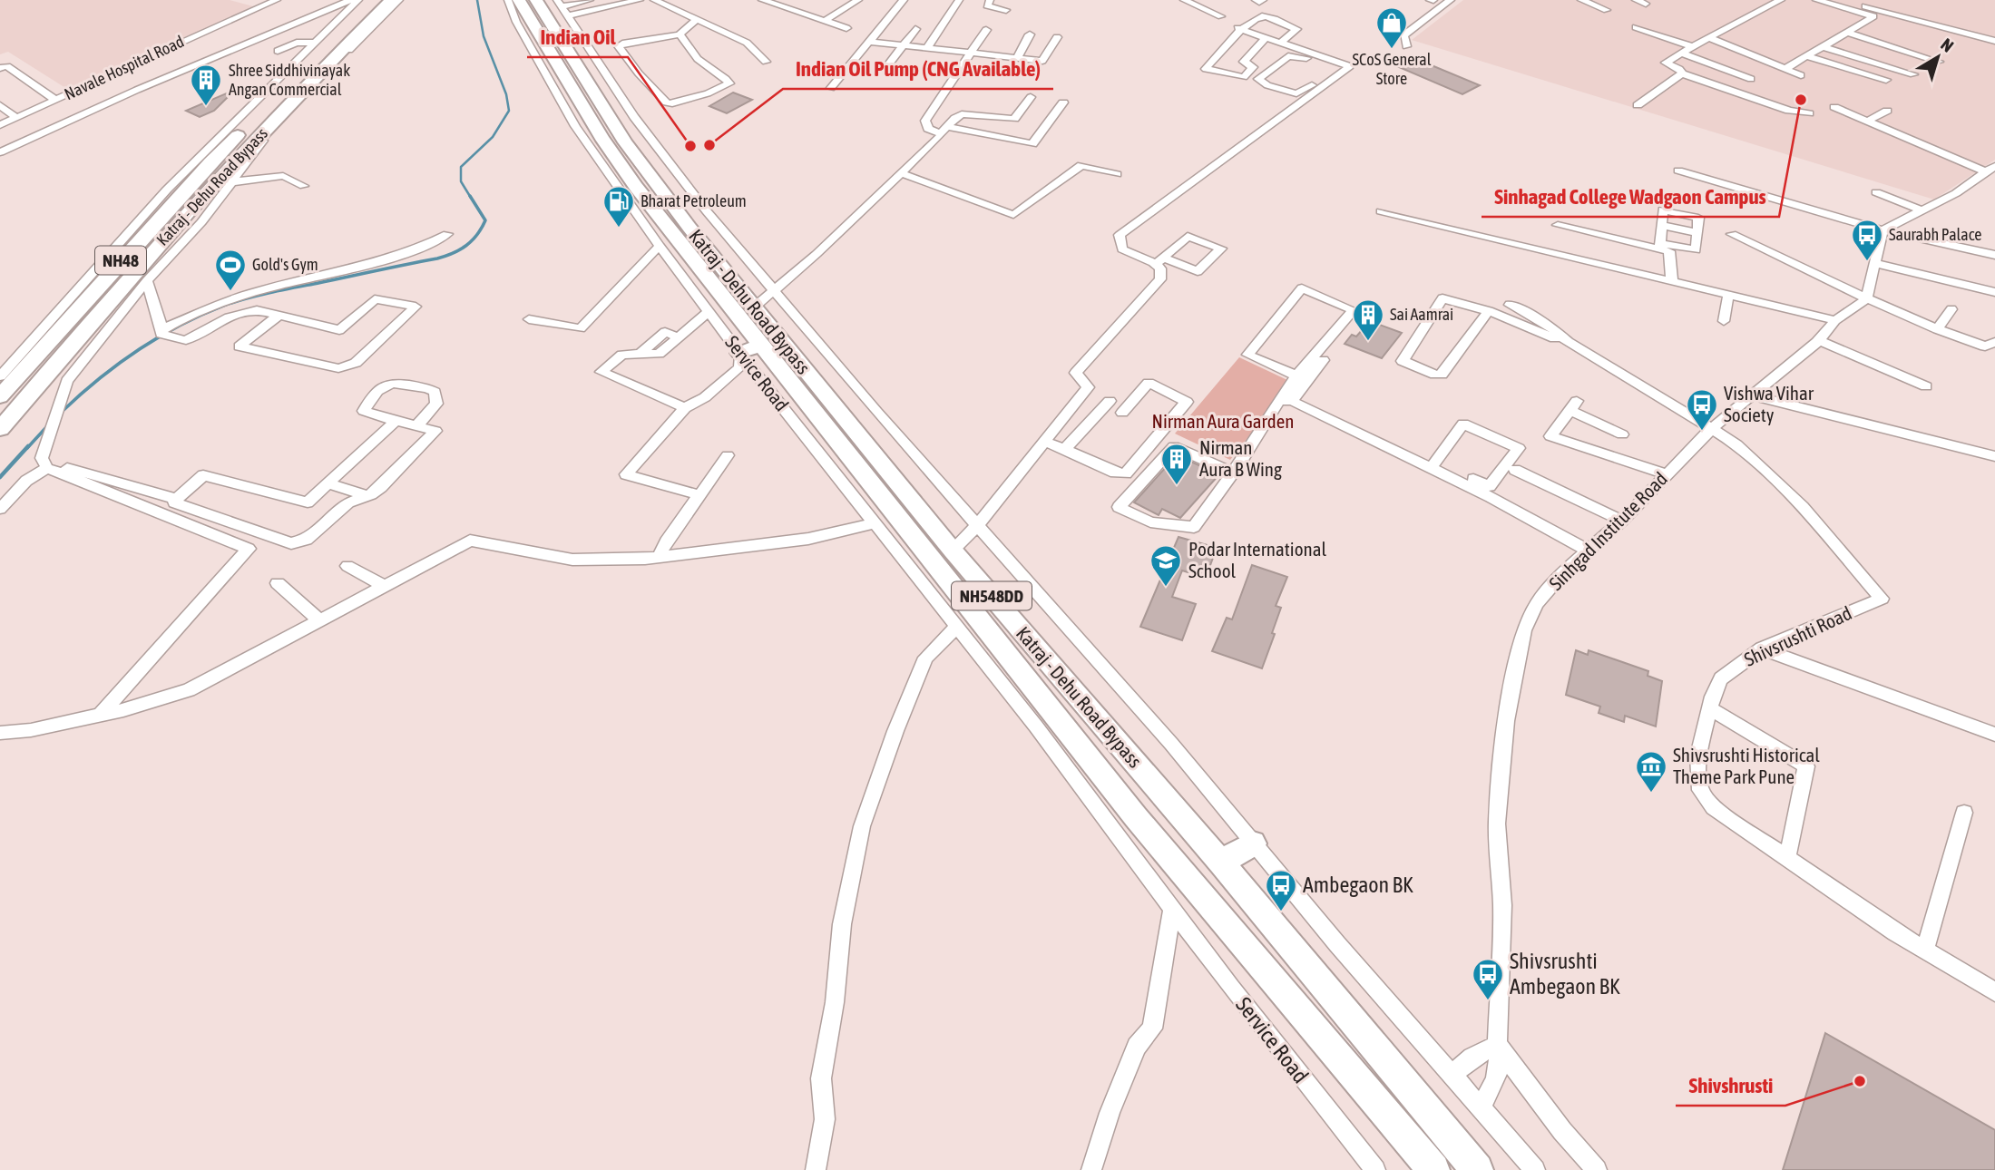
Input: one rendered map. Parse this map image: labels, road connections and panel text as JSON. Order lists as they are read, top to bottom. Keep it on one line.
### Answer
{"streets":{"highway":["Katraj - Dehu Road Bypass","NH48","NH548DD"],"street":["Navale Hospital Road","Service Road","Sinhgad Institute Road","Shivsrushti Road"]},"crossings":[["Sinhgad Institute Road","Shivsrushti Road"]],"parks":["Nirman Aura Garden"],"places":{"shop":["SCoS General Store"],"other":["Sinhagad College Wadgaon Campus","Indian Oil Pump (CNG Available)","Indian Oil","Shivshrusti"],"building":["Shree Siddhivinayak Angan Commercial","Sai Aamrai","Nirman Aura B Wing"],"fuel station":["Bharat Petroleum"],"bus stop":["Saurabh Palace","Vishwa Vihar Society","Ambegaon BK","Shivsrushti Ambegaon BK"],"sports":["Gold's Gym"],"school or university":["Podar International School"],"museum":["Shivsrushti Historical Theme Park Pune"]},"north":"top right"}
